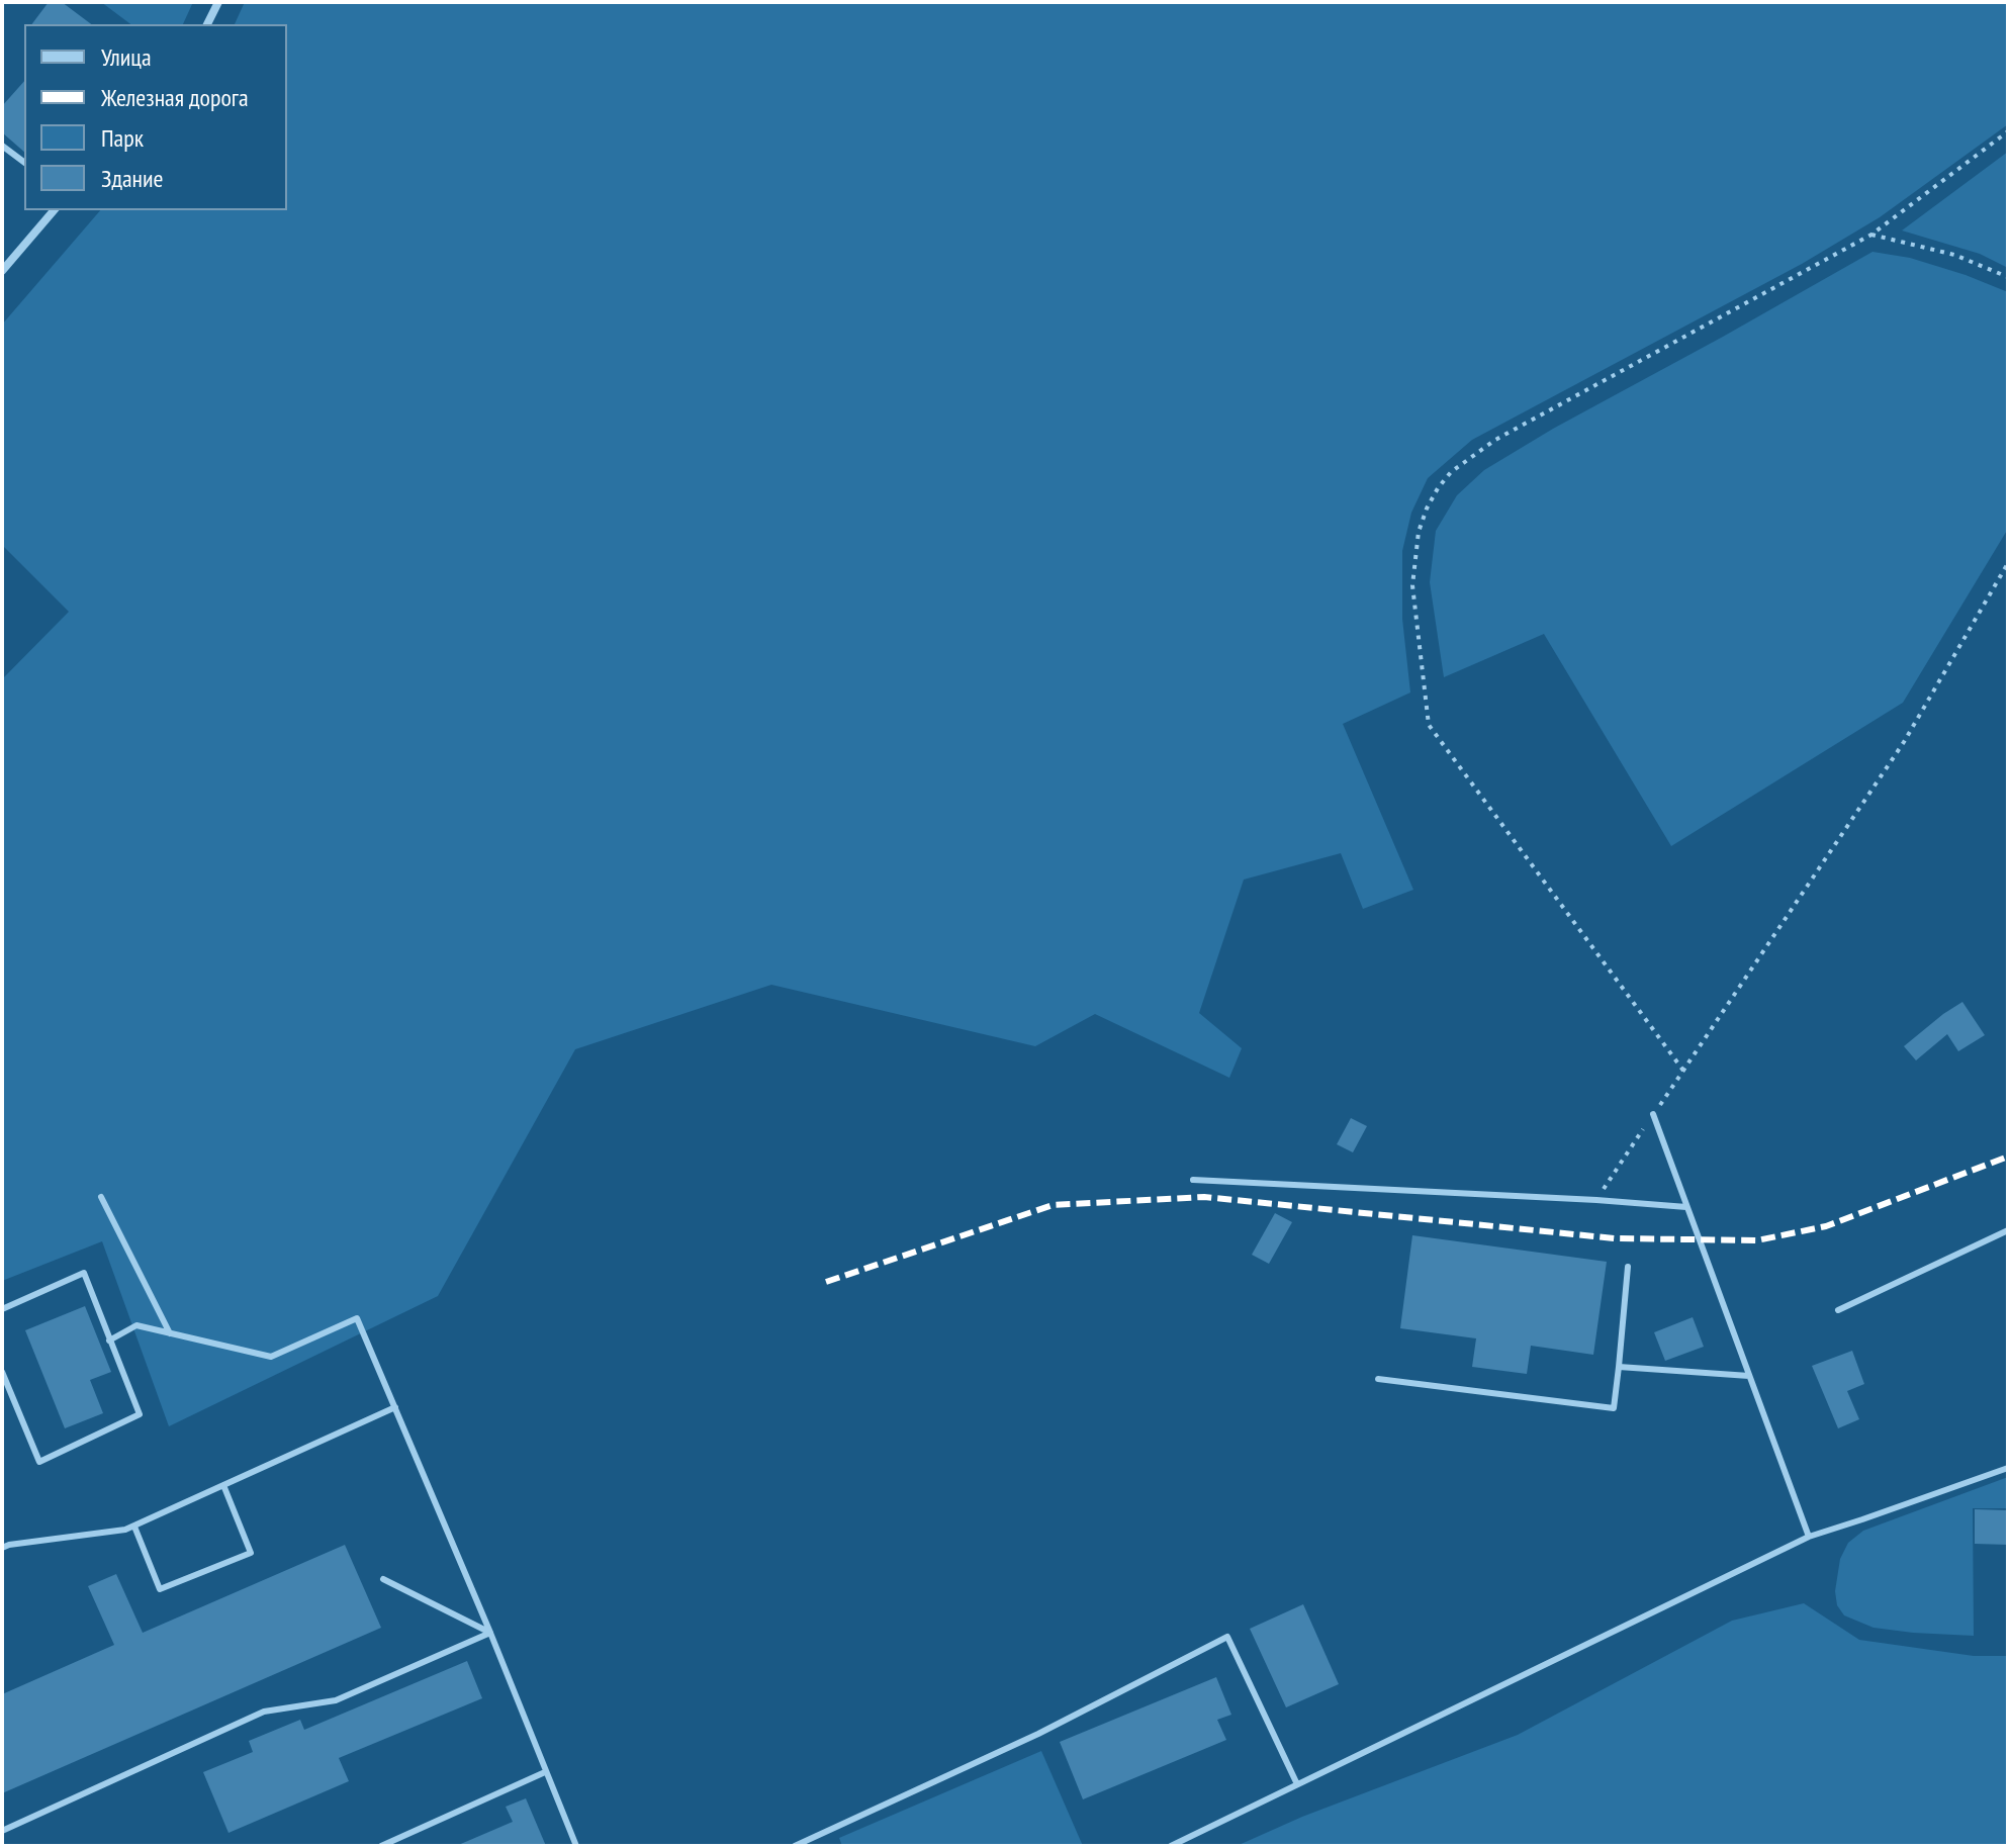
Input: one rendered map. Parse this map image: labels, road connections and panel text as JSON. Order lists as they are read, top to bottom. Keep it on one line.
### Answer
{"legend":["Улица","Железная дорога","Парк","Здание"]}
